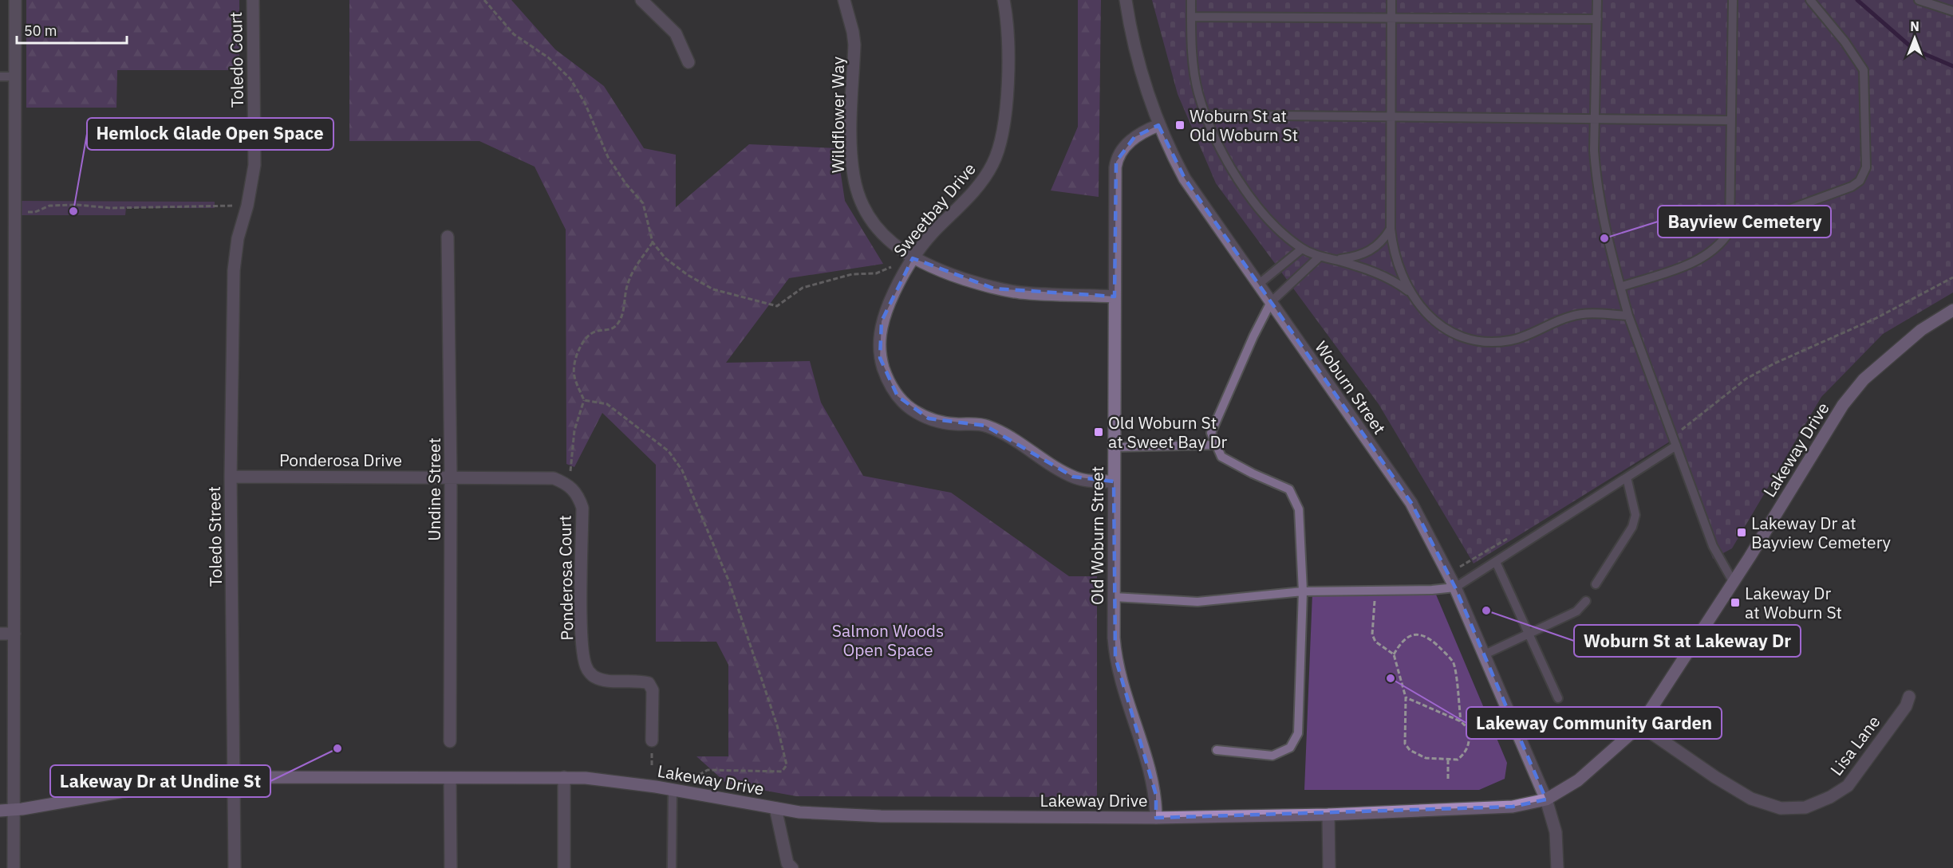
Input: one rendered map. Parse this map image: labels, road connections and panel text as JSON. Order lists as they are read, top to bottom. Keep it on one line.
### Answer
{"streets":{"main road":["Lakeway Drive"],"street":["Toledo Court","Wildflower Way","Sweetbay Drive","Woburn Street","Ponderosa Drive","Undine Street","Old Woburn Street","Toledo Street","Ponderosa Court","Lisa Lane"]},"crossings":[["Toledo Court","Toledo Street"],["Wildflower Way","Sweetbay Drive"],["Wildflower Way","Old Woburn Street"],["Sweetbay Drive","Old Woburn Street"],["Woburn Street","Lakeway Drive"],["Woburn Street","Old Woburn Street"],["Lakeway Drive","Old Woburn Street"],["Lakeway Drive","Toledo Street"],["Lakeway Drive","Lisa Lane"],["Ponderosa Drive","Undine Street"],["Ponderosa Drive","Toledo Street"],["Ponderosa Drive","Ponderosa Court"],["Undine Street","Ponderosa Court"]],"parks":["Salmon Woods Open Space"],"places":{"transit":["Woburn St at Old Woburn St","Old Woburn St at Sweet Bay Dr","Lakeway Dr at Bayview Cemetery","Lakeway Dr at Woburn St"],"other":["Hemlock Glade Open Space","Bayview Cemetery","Woburn St at Lakeway Dr","Lakeway Community Garden","Lakeway Dr at Undine St"]},"scale_bar":"50 m","north":"top"}
